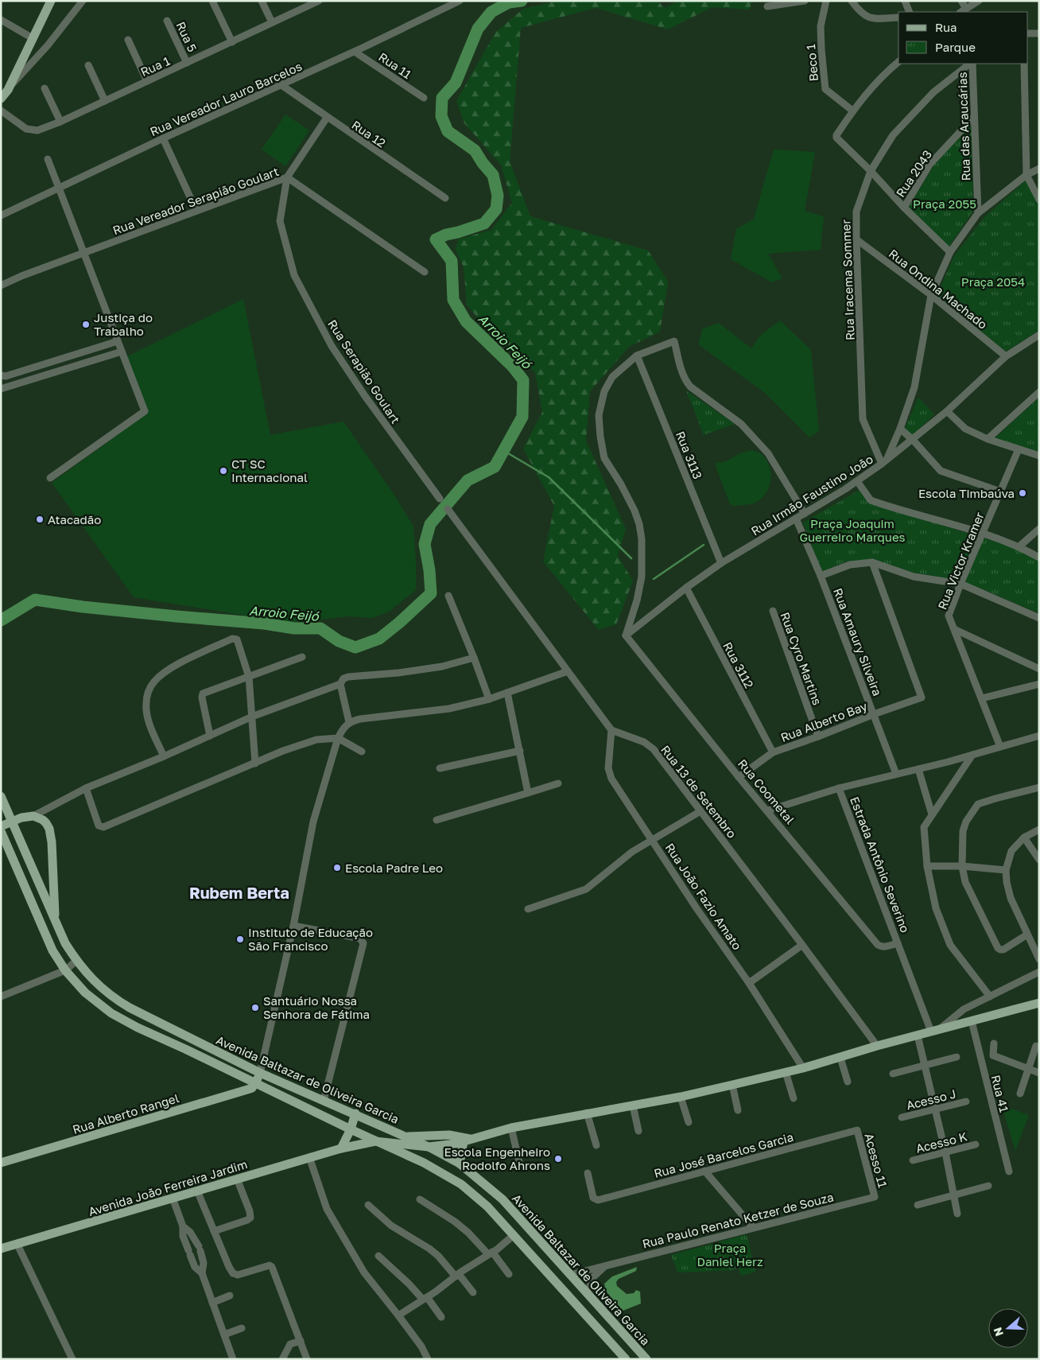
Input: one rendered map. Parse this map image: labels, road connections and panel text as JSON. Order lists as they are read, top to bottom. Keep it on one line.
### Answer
{"streets":{"main road":["Avenida Baltazar de Oliveira Garcia","Rua Alberto Rangel","Avenida João Ferreira Jardim"],"street":["Rua 5","Beco 1","Rua 11","Rua 1","Rua Vereador Lauro Barcelos","Rua das Araucárias","Rua 12","Rua 2043","Rua Vereador Serapião Goulart","Rua Iracema Sommer","Rua Ondina Machado","Rua Serapião Goulart","Rua 3113","Rua Irmão Faustino João","Rua Victor Kramer","Rua Amaury Silveira","Rua Cyro Martins","Rua 3112","Rua Alberto Bay","Rua 13 de Setembro","Rua Coometal","Estrada Antônio Severino","Rua João Fazio Amato","Rua 41","Acesso J","Acesso K","Rua José Barcelos Garcia","Acesso 11","Rua Paulo Renato Ketzer de Souza"]},"crossings":[["Rua 5","Rua 1"],["Rua 11","Rua Vereador Lauro Barcelos"],["Rua Vereador Lauro Barcelos","Rua 12"],["Rua das Araucárias","Rua 2043"],["Rua das Araucárias","Rua Irmão Faustino João"],["Rua 12","Rua Serapião Goulart"],["Rua Vereador Serapião Goulart","Rua Serapião Goulart"],["Rua Iracema Sommer","Rua Ondina Machado"],["Rua Iracema Sommer","Rua Irmão Faustino João"],["Rua Ondina Machado","Rua Irmão Faustino João"],["Rua 3113","Rua Irmão Faustino João"],["Rua Irmão Faustino João","Rua Amaury Silveira"],["Rua Irmão Faustino João","Rua 3112"],["Rua Irmão Faustino João","Rua Coometal"],["Rua Victor Kramer","Estrada Antônio Severino"],["Rua Amaury Silveira","Rua Alberto Bay"],["Rua Amaury Silveira","Estrada Antônio Severino"],["Rua Cyro Martins","Rua Alberto Bay"],["Rua 3112","Rua Alberto Bay"],["Rua Alberto Bay","Rua Coometal"],["Rua 13 de Setembro","Rua João Fazio Amato"],["Rua Coometal","Estrada Antônio Severino"],["Avenida Baltazar de Oliveira Garcia","Rua Alberto Rangel"],["Avenida Baltazar de Oliveira Garcia","Avenida João Ferreira Jardim"],["Avenida Baltazar de Oliveira Garcia","Rua Paulo Renato Ketzer de Souza"],["Rua José Barcelos Garcia","Acesso 11"],["Acesso 11","Rua Paulo Renato Ketzer de Souza"]],"districts":["Rubem Berta"],"water":["Arroio Feijó"],"parks":["Praça 2055","Praça 2054","Praça Joaquim Guerreiro Marques","Praça Daniel Herz"],"places":["Justiça do Trabalho","CT SC Internacional","Escola Timbaúva","Atacadão","Escola Padre Leo","Instituto de Educação São Francisco","Santuário Nossa Senhora de Fátima","Escola Engenheiro Rodolfo Ahrons"],"legend":["Rua","Parque"],"north":"left"}
